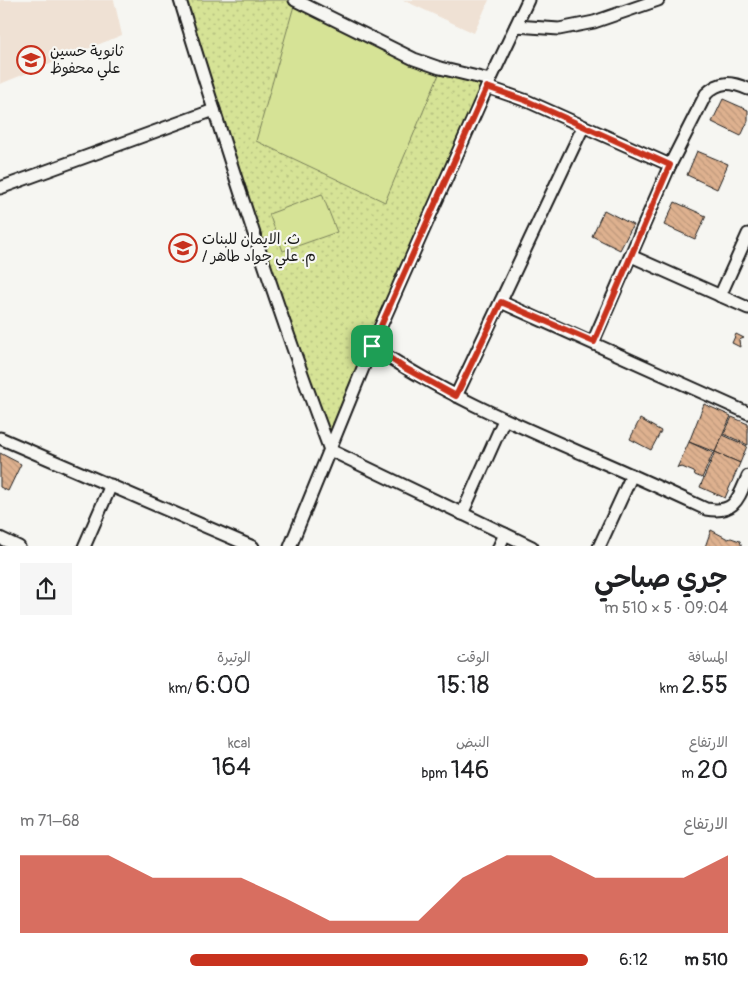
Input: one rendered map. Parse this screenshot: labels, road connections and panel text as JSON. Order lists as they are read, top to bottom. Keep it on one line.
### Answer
{"places":{"school or university":["ثانوية حسين علي محفوظ","ث. الايمان للبنات / م. علي جواد طاهر"]},"page":{"heading":["جري صباحي","09:04 · 5 × 510 m"],"stats":[["المسافة","2.55 km"],["الوقت","15:18"],["الوتيرة","6:00 /km"],["الارتفاع","20 m"],["النبض","146 bpm"],["kcal","164"]],"chart":["الارتفاع","68–71 m"],"list":[{"name":"510 m","note":"6:12"}]}}
